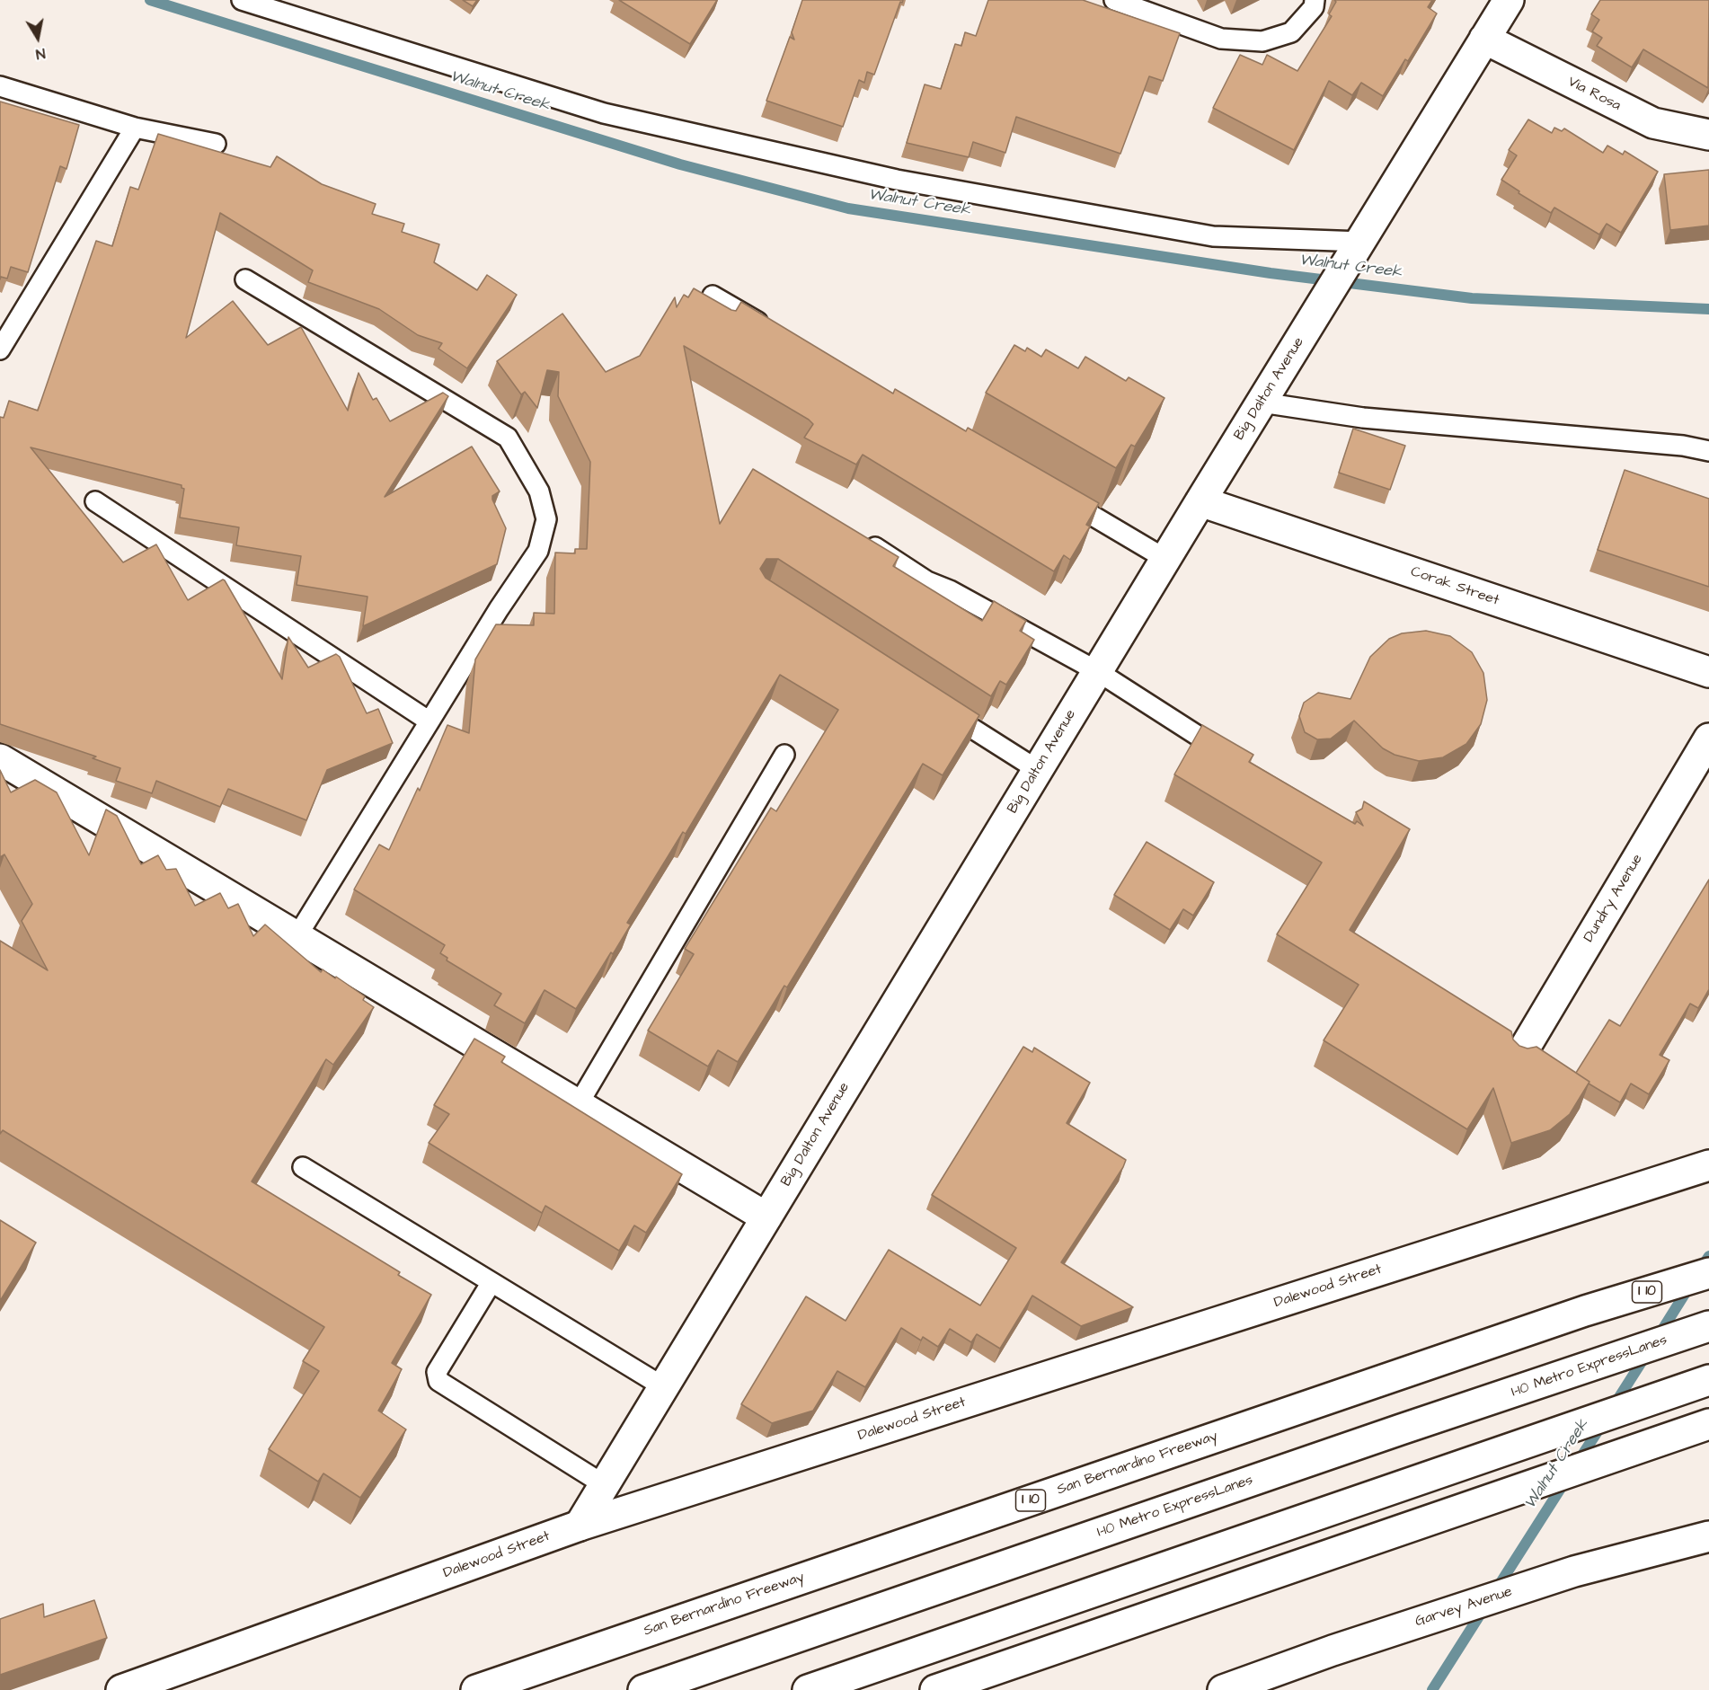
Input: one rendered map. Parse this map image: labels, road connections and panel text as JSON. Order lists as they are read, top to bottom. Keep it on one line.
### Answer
{"streets":{"main road":["Via Rosa","Big Dalton Avenue","Corak Street","Dundry Avenue","Dalewood Street","I 10","I-10 Metro ExpressLanes","San Bernardino Freeway","Garvey Avenue"]},"crossings":[["Via Rosa","Big Dalton Avenue"],["Big Dalton Avenue","Corak Street"],["Big Dalton Avenue","Dalewood Street"]],"water":["Walnut Creek"],"north":"bottom"}
